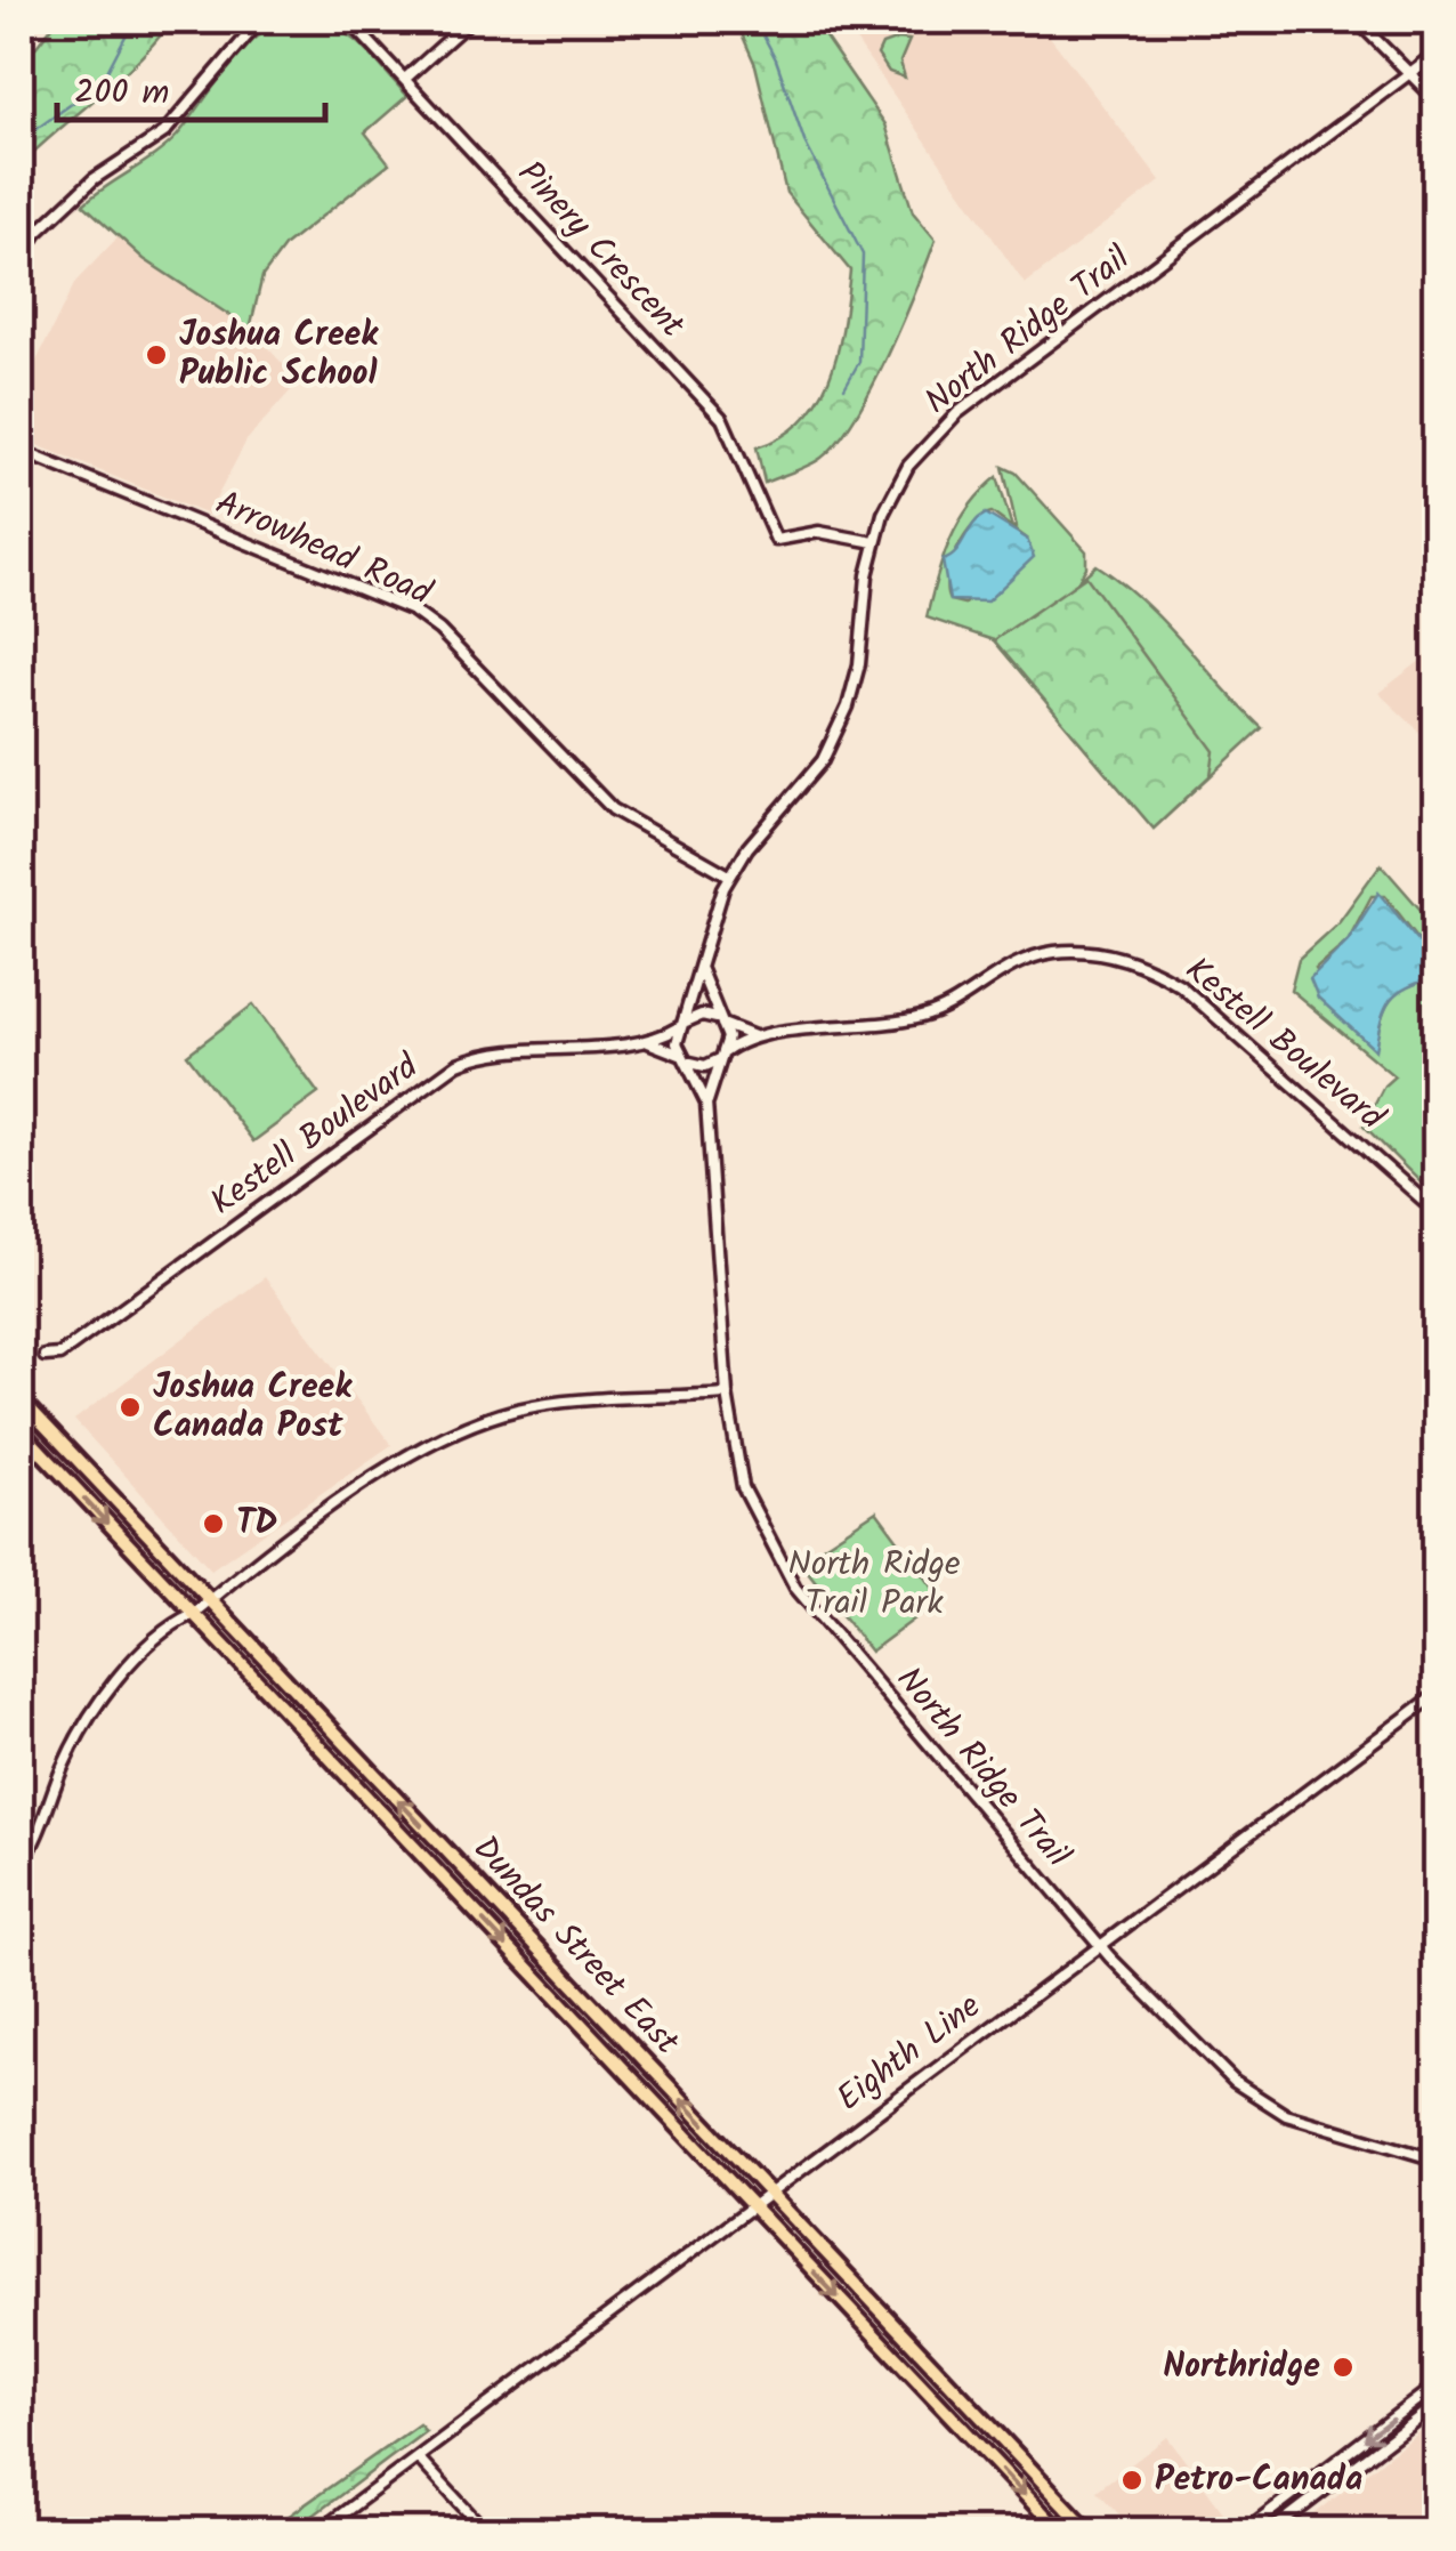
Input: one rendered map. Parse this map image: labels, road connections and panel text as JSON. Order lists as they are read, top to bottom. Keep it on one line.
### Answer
{"streets":{"main road":["Dundas Street East"],"street":["Pinery Crescent","North Ridge Trail","Arrowhead Road","Kestell Boulevard","Eighth Line"]},"crossings":[["Pinery Crescent","North Ridge Trail"],["North Ridge Trail","Arrowhead Road"],["North Ridge Trail","Kestell Boulevard"],["North Ridge Trail","Eighth Line"],["Dundas Street East","Eighth Line"]],"parks":["North Ridge Trail Park"],"places":["Joshua Creek Public School","Joshua Creek Canada Post","TD","Northridge","Petro-Canada"],"scale_bar":"200 m"}
